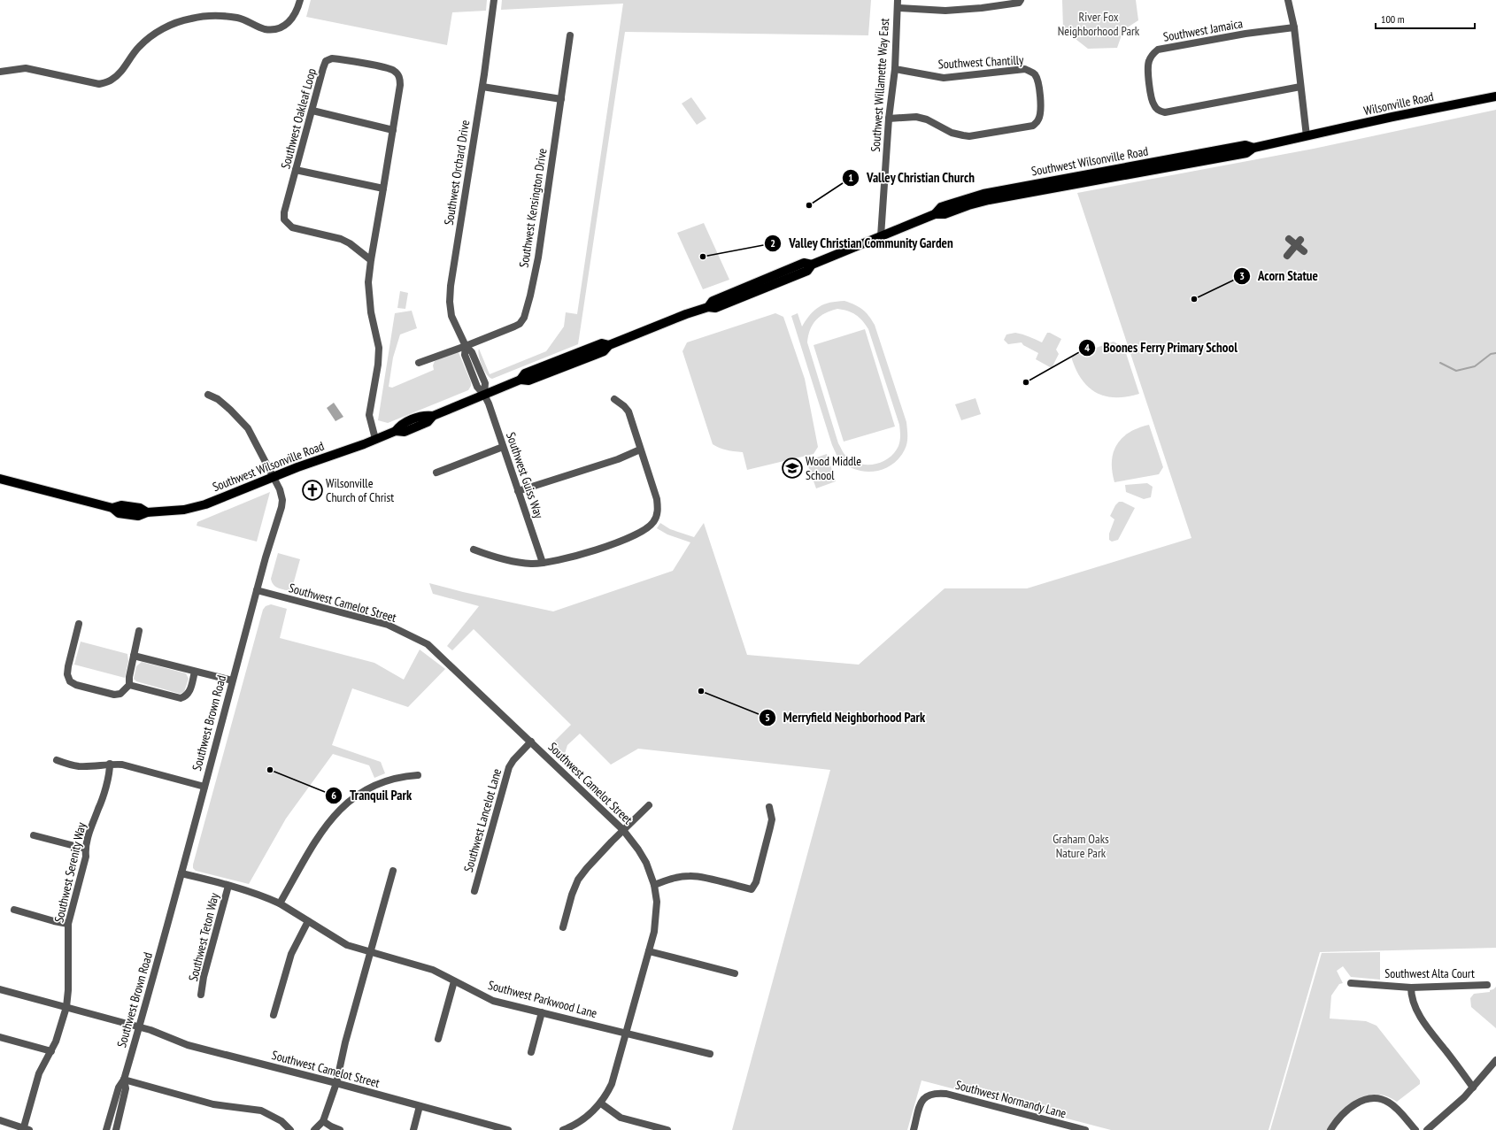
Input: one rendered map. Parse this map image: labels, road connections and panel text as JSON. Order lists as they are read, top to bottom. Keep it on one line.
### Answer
{"streets":{"main road":["Wilsonville Road","Southwest Wilsonville Road"],"street":["Southwest Jamaica","Southwest Chantilly","Southwest Willamette Way East","Southwest Oakleaf Loop","Southwest Orchard Drive","Southwest Kensington Drive","Southwest Guiss Way","Southwest Camelot Street","Southwest Brown Road","Southwest Lancelot Lane","Southwest Serenity Way","Southwest Teton Way","Southwest Alta Court","Southwest Parkwood Lane","Southwest Normandy Lane"]},"crossings":[["Southwest Chantilly","Southwest Willamette Way East"],["Southwest Willamette Way East","Southwest Wilsonville Road"],["Wilsonville Road","Southwest Wilsonville Road"],["Southwest Oakleaf Loop","Southwest Wilsonville Road"],["Southwest Wilsonville Road","Southwest Orchard Drive"],["Southwest Wilsonville Road","Southwest Guiss Way"],["Southwest Wilsonville Road","Southwest Brown Road"],["Southwest Orchard Drive","Southwest Kensington Drive"],["Southwest Orchard Drive","Southwest Guiss Way"],["Southwest Camelot Street","Southwest Brown Road"],["Southwest Camelot Street","Southwest Lancelot Lane"],["Southwest Camelot Street","Southwest Serenity Way"],["Southwest Camelot Street","Southwest Parkwood Lane"],["Southwest Brown Road","Southwest Parkwood Lane"],["Southwest Teton Way","Southwest Parkwood Lane"]],"parks":["River Fox Neighborhood Park","Graham Oaks Nature Park"],"places":{"other":["Valley Christian Church","Valley Christian Community Garden","Acorn Statue","Boones Ferry Primary School","Merryfield Neighborhood Park","Tranquil Park"],"school or university":["Wood Middle School"],"church":["Wilsonville Church of Christ"]},"scale_bar":"100 m"}
